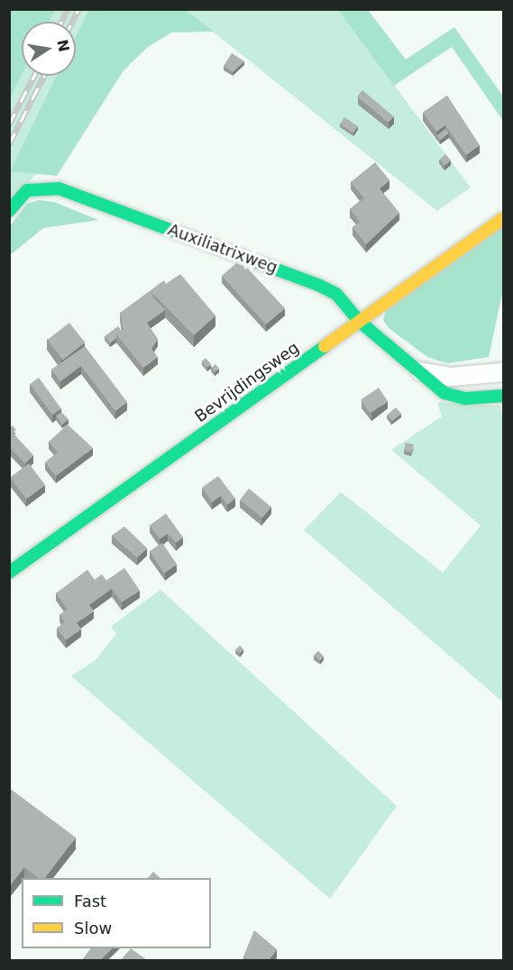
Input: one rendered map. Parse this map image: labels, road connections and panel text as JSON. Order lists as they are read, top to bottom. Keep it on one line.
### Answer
{"streets":{"street":["Auxiliatrixweg","Bevrijdingsweg"]},"crossings":[["Auxiliatrixweg","Bevrijdingsweg"]],"legend":["Fast","Slow"],"north":"right"}
